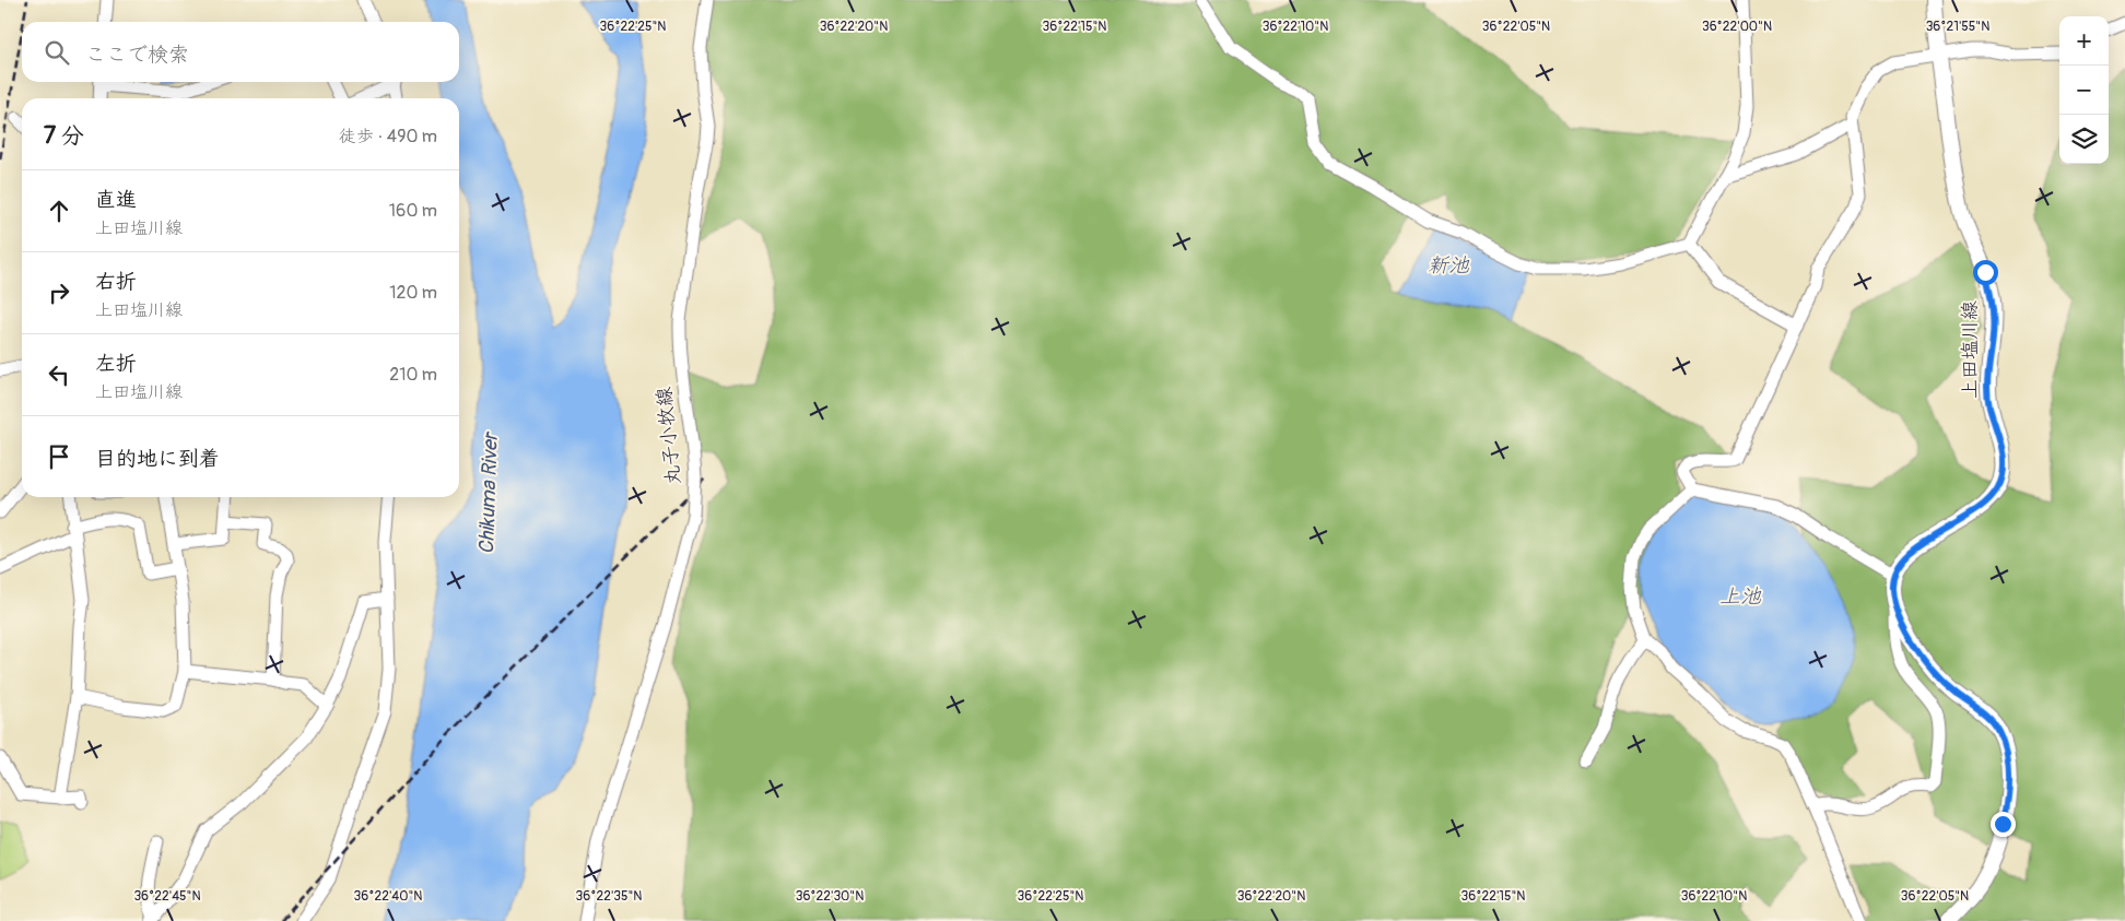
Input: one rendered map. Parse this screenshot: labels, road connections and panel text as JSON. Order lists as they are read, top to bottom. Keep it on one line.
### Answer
{"streets":{"main road":["上田塩川線"],"street":["丸子小牧線"]},"water":["新池","Chikuma River","上池"],"page":{"map_buttons":["+","−"],"search":"ここで検索","heading":["7 分","徒歩 · 490 m"],"list":[["直進","上田塩川線","160 m"],["右折","上田塩川線","120 m"],["左折","上田塩川線","210 m"],"目的地に到着"]},"coordinates":["36°22'25\"N","36°22'20\"N","36°22'15\"N","36°22'10\"N","36°22'05\"N","36°22'00\"N","36°21'55\"N","36°22'45\"N","36°22'40\"N","36°22'35\"N","36°22'30\"N"]}
